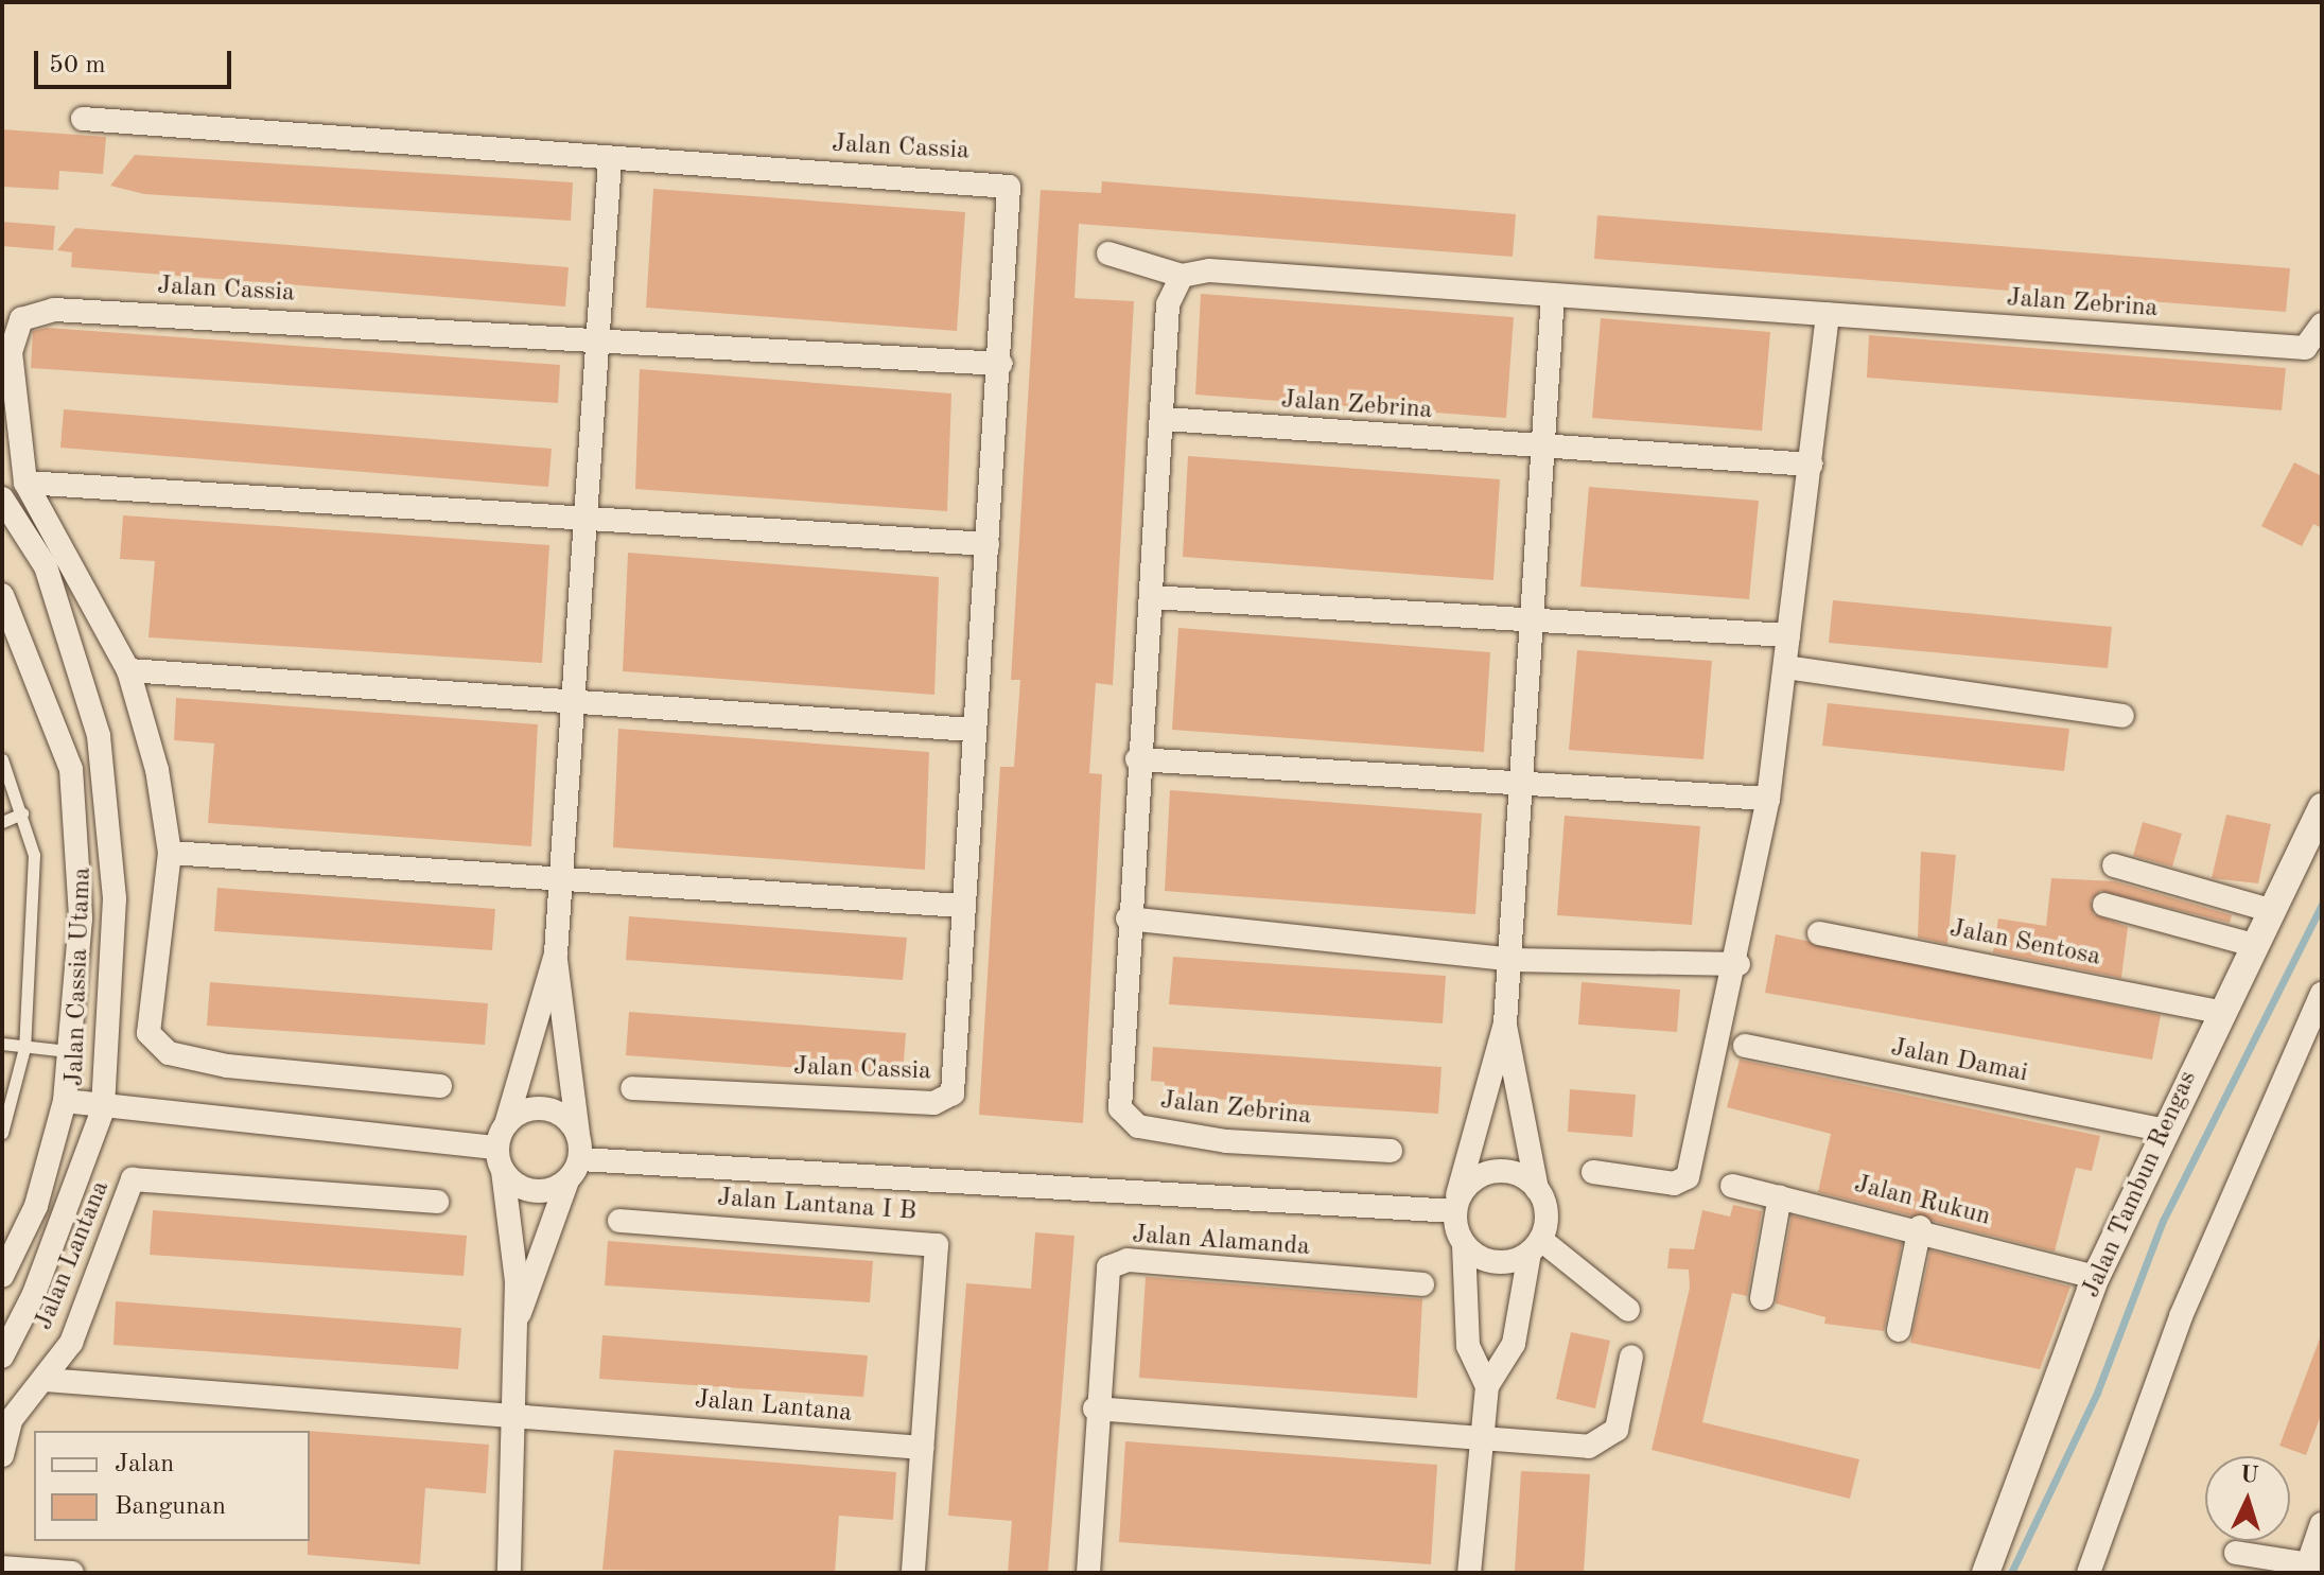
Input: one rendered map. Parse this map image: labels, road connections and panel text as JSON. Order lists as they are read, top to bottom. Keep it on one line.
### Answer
{"streets":{"street":["Jalan Cassia","Jalan Zebrina","Jalan Sentosa","Jalan Cassia Utama","Jalan Damai","Jalan Tambun Rengas","Jalan Rukun","Jalan Lantana I B","Jalan Alamanda","Jalan Lantana"]},"crossings":[["Jalan Sentosa","Jalan Tambun Rengas"],["Jalan Damai","Jalan Tambun Rengas"],["Jalan Tambun Rengas","Jalan Rukun"],["Jalan Lantana I B","Jalan Lantana"]],"legend":["Jalan","Bangunan"],"scale_bar":"50 m","north":"top"}
